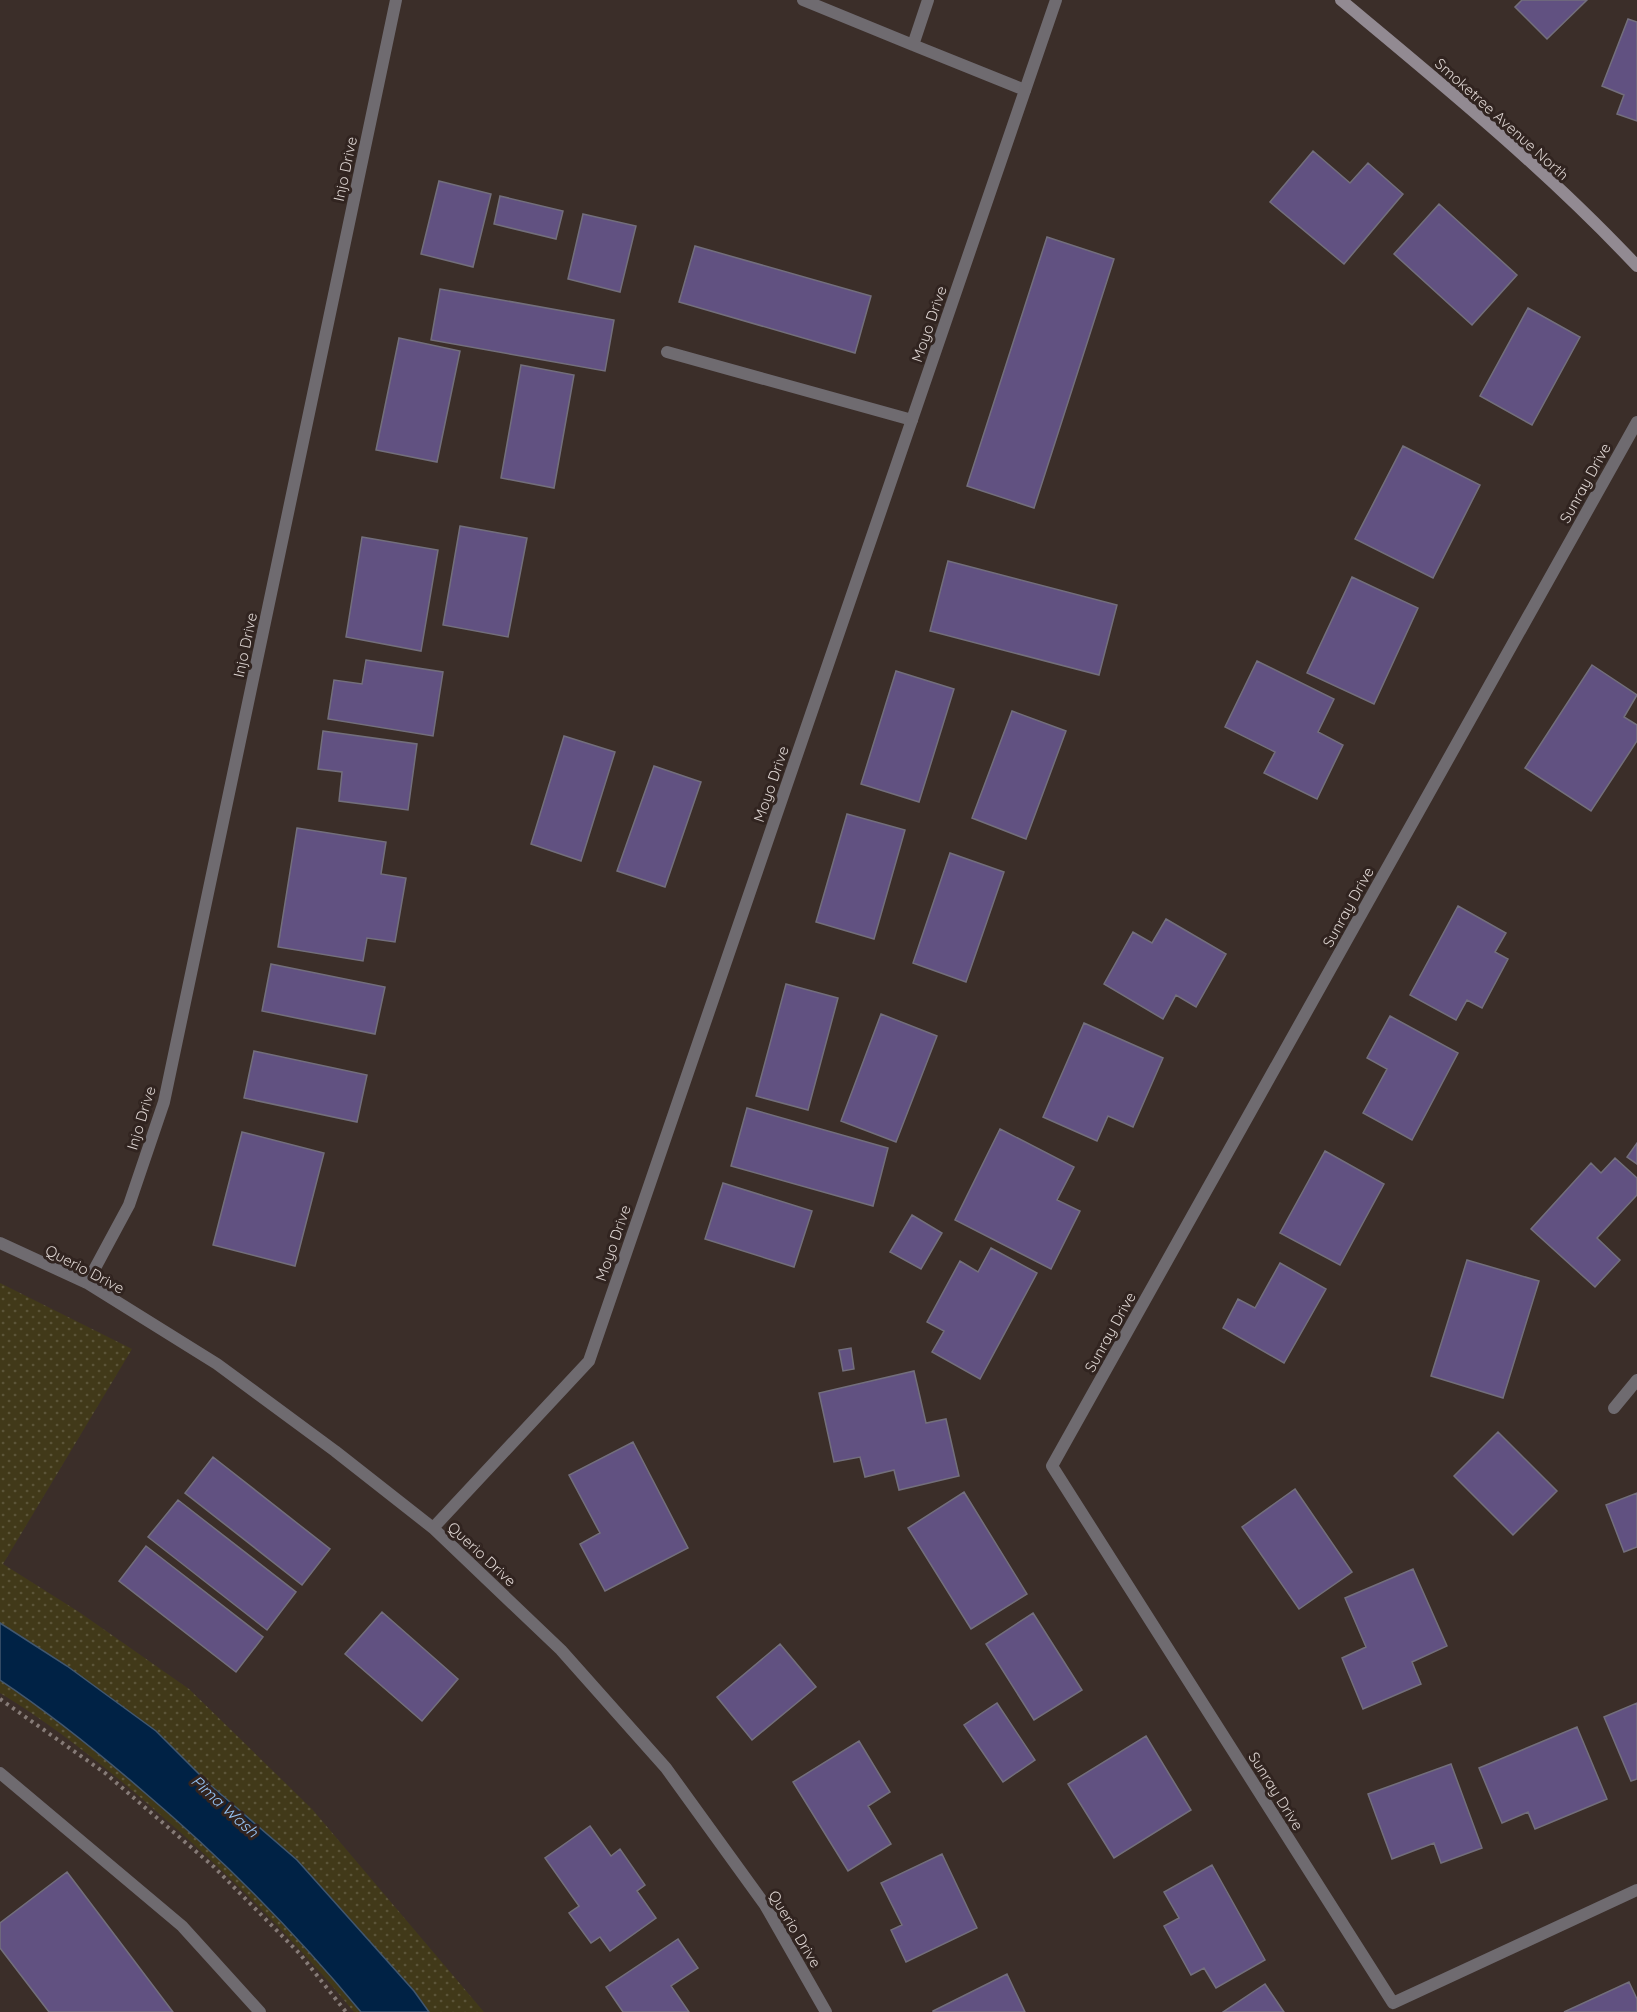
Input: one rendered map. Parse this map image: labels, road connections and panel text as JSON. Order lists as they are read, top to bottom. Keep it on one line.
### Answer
{"streets":{"street":["Smoketree Avenue North","Injo Drive","Moyo Drive","Sunray Drive","Querio Drive"]},"crossings":[["Injo Drive","Querio Drive"],["Moyo Drive","Querio Drive"]],"water":["Pima Wash"]}
